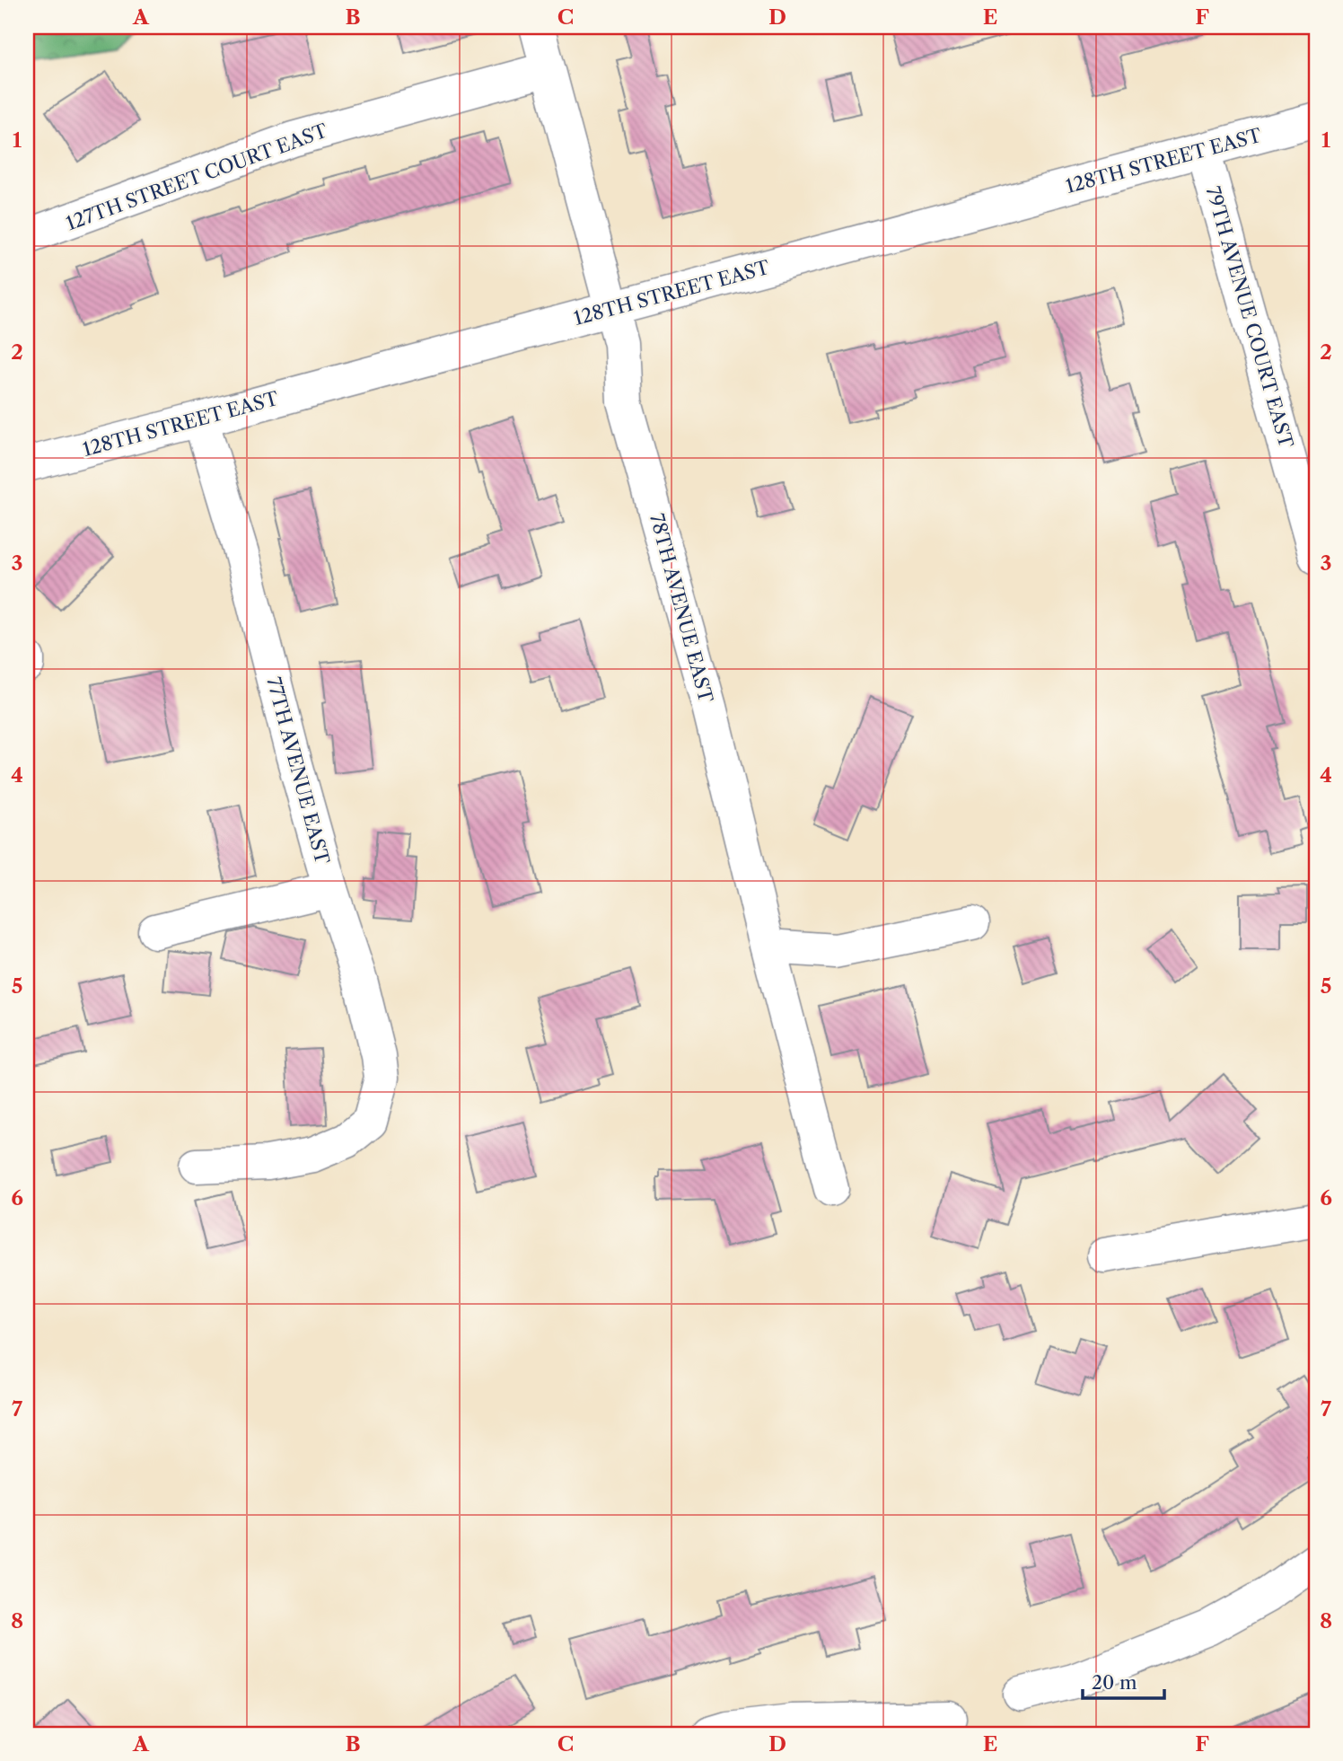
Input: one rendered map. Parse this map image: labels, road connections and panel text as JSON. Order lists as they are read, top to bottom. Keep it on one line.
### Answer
{"streets":{"street":["128TH STREET EAST","127TH STREET COURT EAST","79TH AVENUE COURT EAST","78TH AVENUE EAST","77TH AVENUE EAST"]},"crossings":[["128TH STREET EAST","79TH AVENUE COURT EAST"],["128TH STREET EAST","78TH AVENUE EAST"],["128TH STREET EAST","77TH AVENUE EAST"],["127TH STREET COURT EAST","78TH AVENUE EAST"]],"scale_bar":"20 m","grid":{"columns":["A","B","C","D","E","F"],"rows":["1","2","3","4","5","6","7","8"]}}
